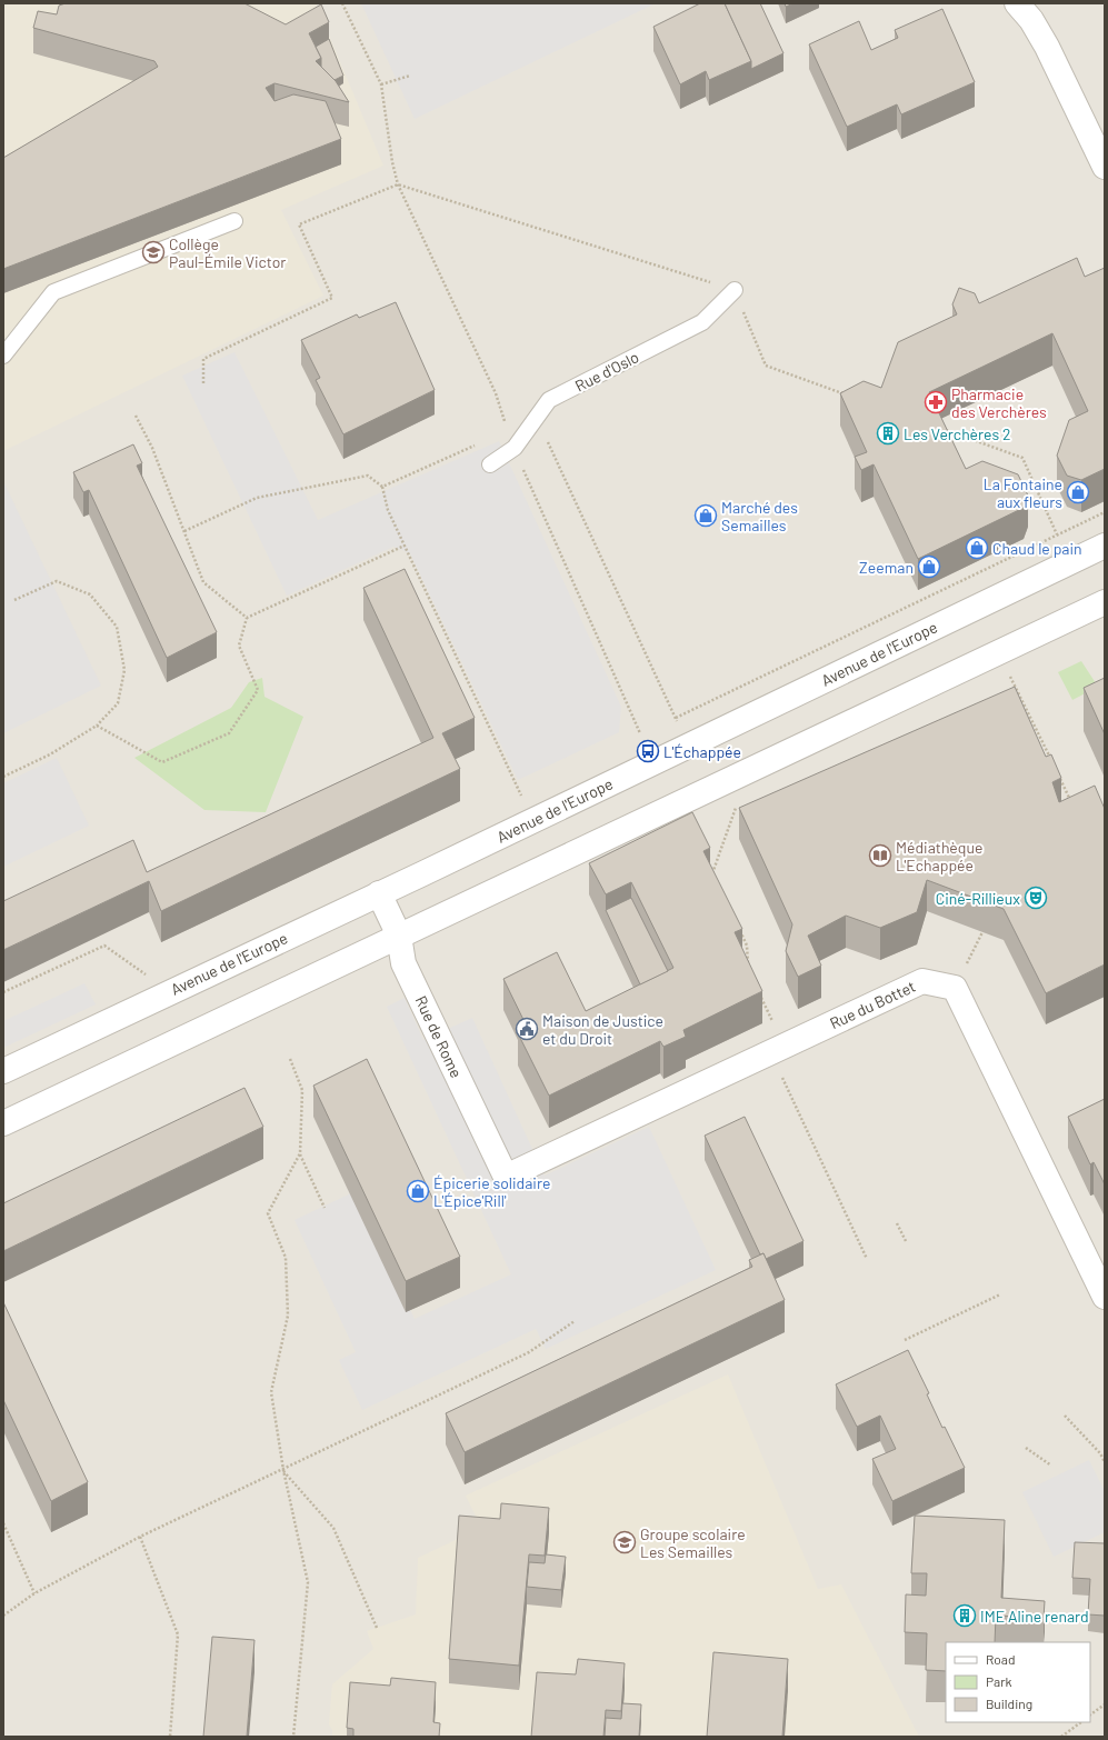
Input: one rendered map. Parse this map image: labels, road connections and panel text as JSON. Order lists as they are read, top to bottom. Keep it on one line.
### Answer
{"streets":{"street":["Avenue de l'Europe","Rue du Bottet","Rue de Rome"],"lane":["Rue d'Oslo"]},"crossings":[["Avenue de l'Europe","Rue de Rome"],["Rue du Bottet","Rue de Rome"]],"places":{"school or university":["Collège Paul-Émile Victor","Groupe scolaire Les Semailles"],"pharmacy":["Pharmacie des Verchères"],"building":["Les Verchères 2","IME Aline renard"],"shop":["La Fontaine aux fleurs","Marché des Semailles","Chaud le pain","Zeeman","Épicerie solidaire L'Épice'Rill'"],"bus stop":["L'Échappée"],"library":["Médiathèque L'Echappée"],"theatre":["Ciné-Rillieux"],"public building":["Maison de Justice et du Droit"]},"legend":["Road","Park","Building"]}
